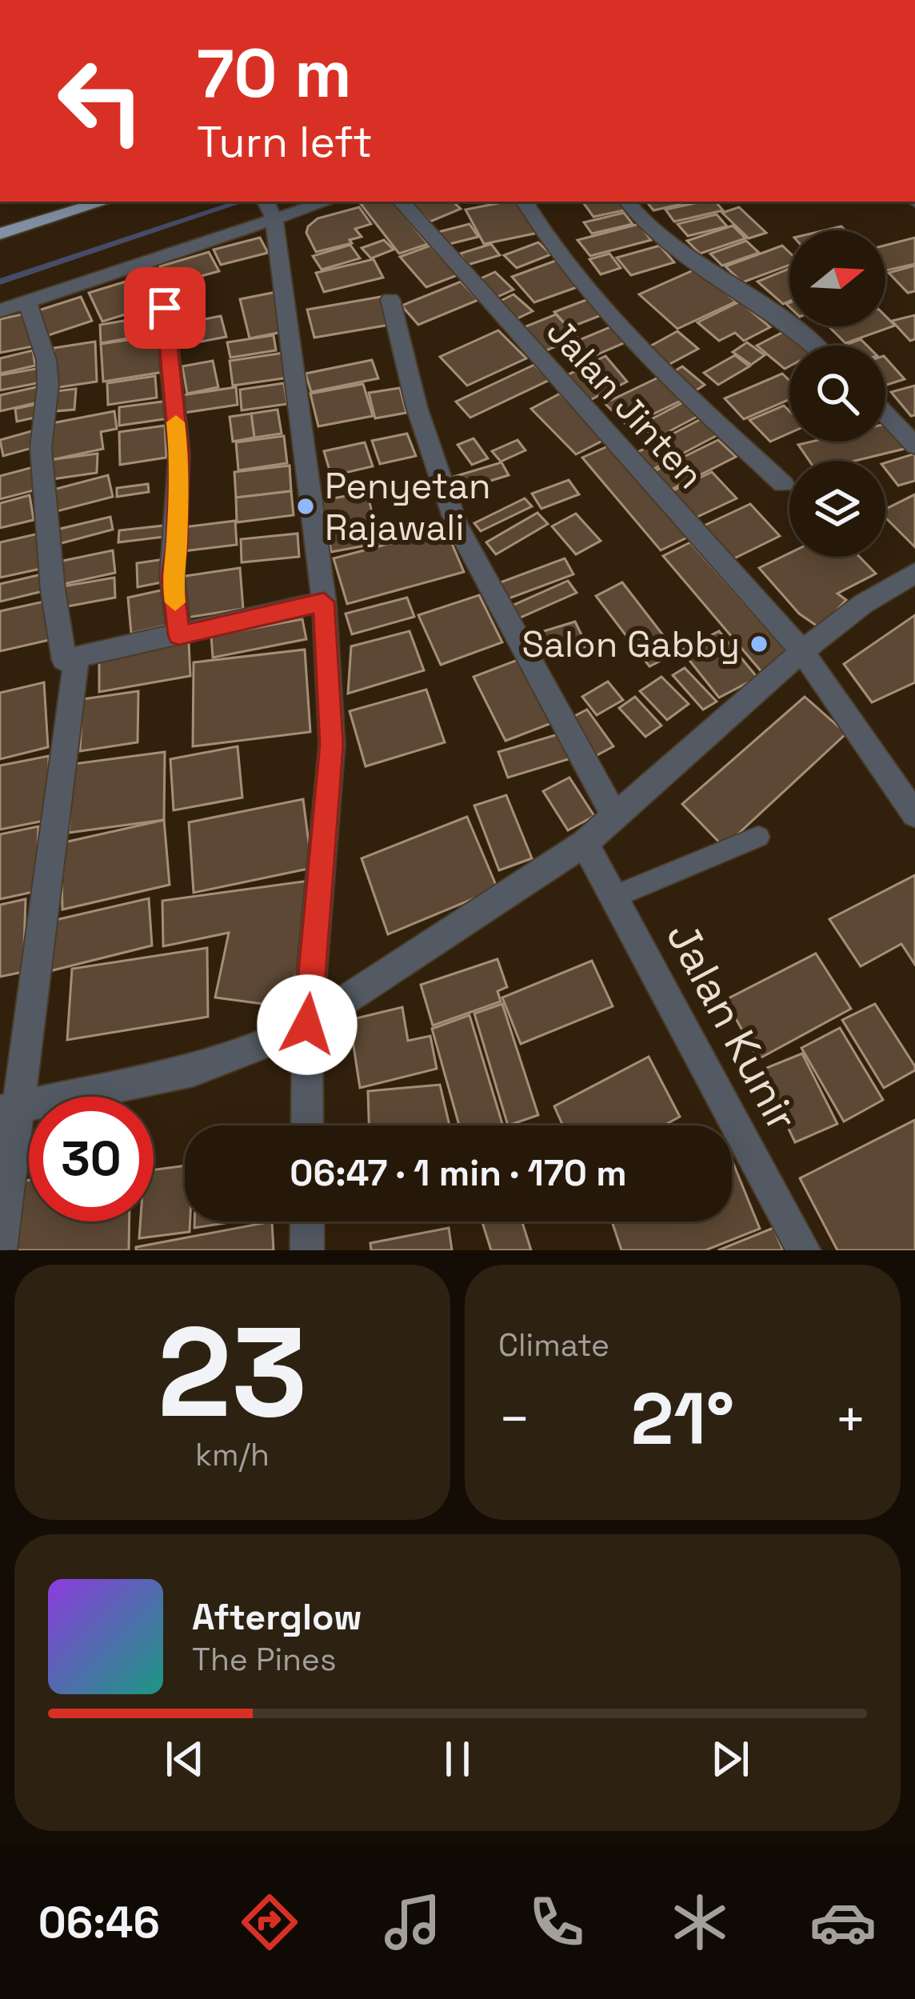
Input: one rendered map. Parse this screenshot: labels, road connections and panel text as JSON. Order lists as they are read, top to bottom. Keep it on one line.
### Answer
{"streets":{"street":["Jalan Jinten","Jalan Kunir"]},"places":["Penyetan Rajawali","Salon Gabby"],"north":"right","page":{"turn":["70 m","Turn left"],"limit":"30","trip":"06:47 · 1 min · 170 m","tile":[["23","km/h"],"Climate"],"heat":["−","21°","+"],"song":["Afterglow","The Pines"],"tabs":"06:46"}}
